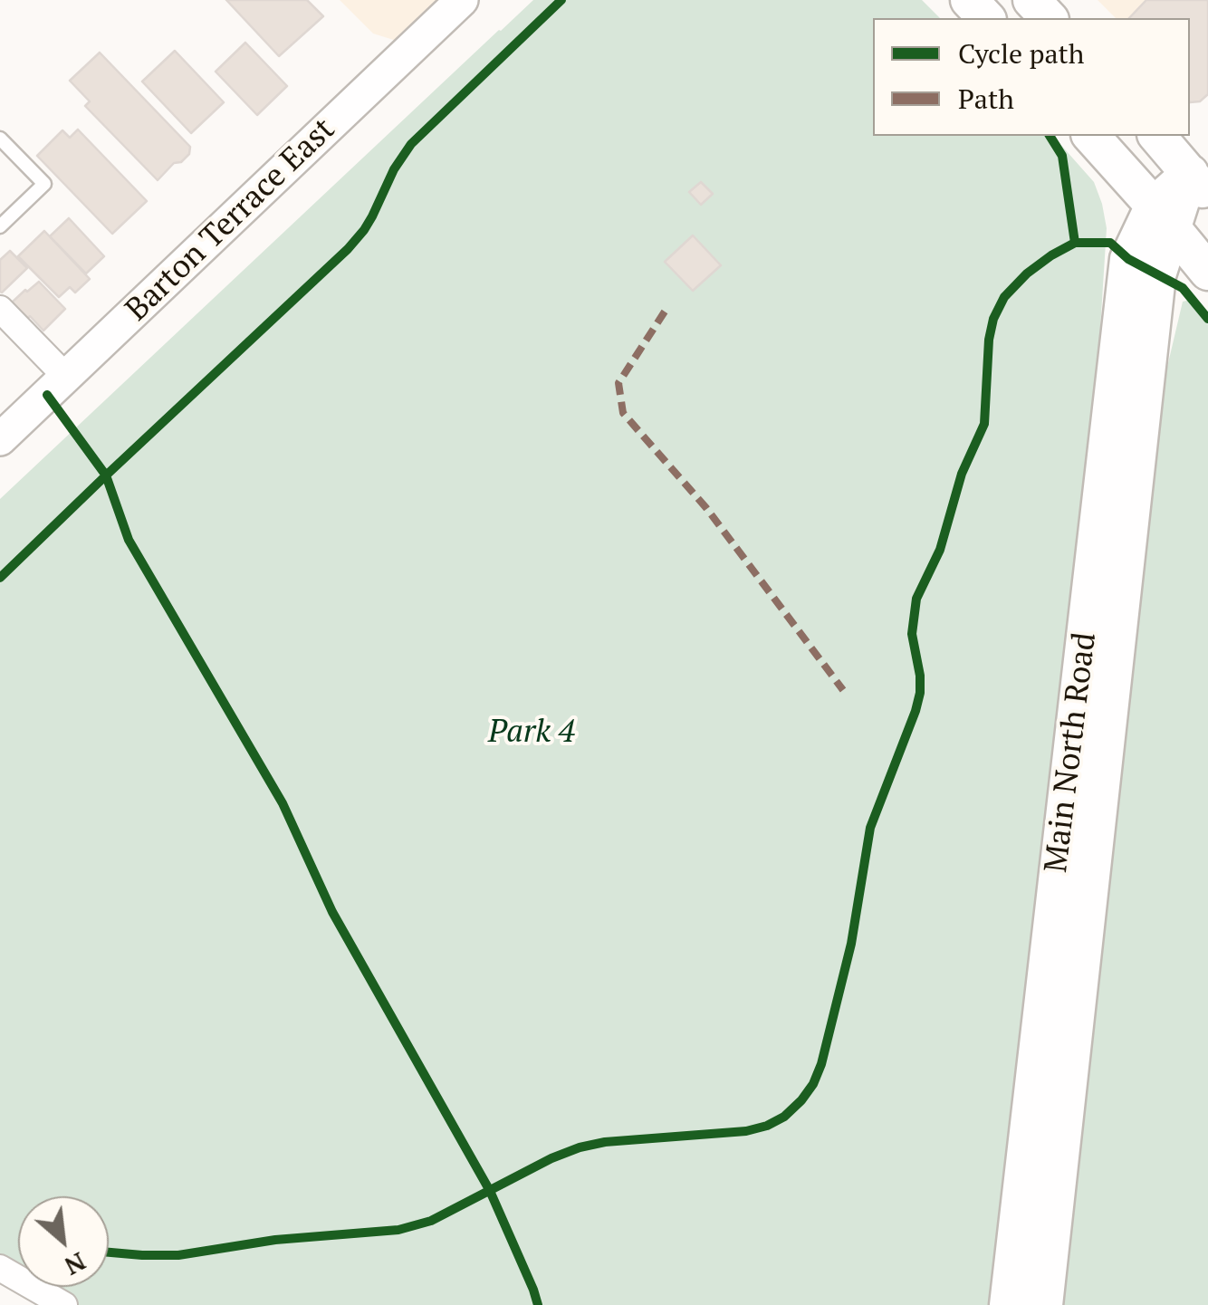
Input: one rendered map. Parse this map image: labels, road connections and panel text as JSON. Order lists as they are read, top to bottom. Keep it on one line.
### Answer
{"streets":{"main road":["Main North Road"],"street":["Barton Terrace East"]},"parks":["Park 4"],"legend":["Cycle path","Path"],"north":"bottom right"}
